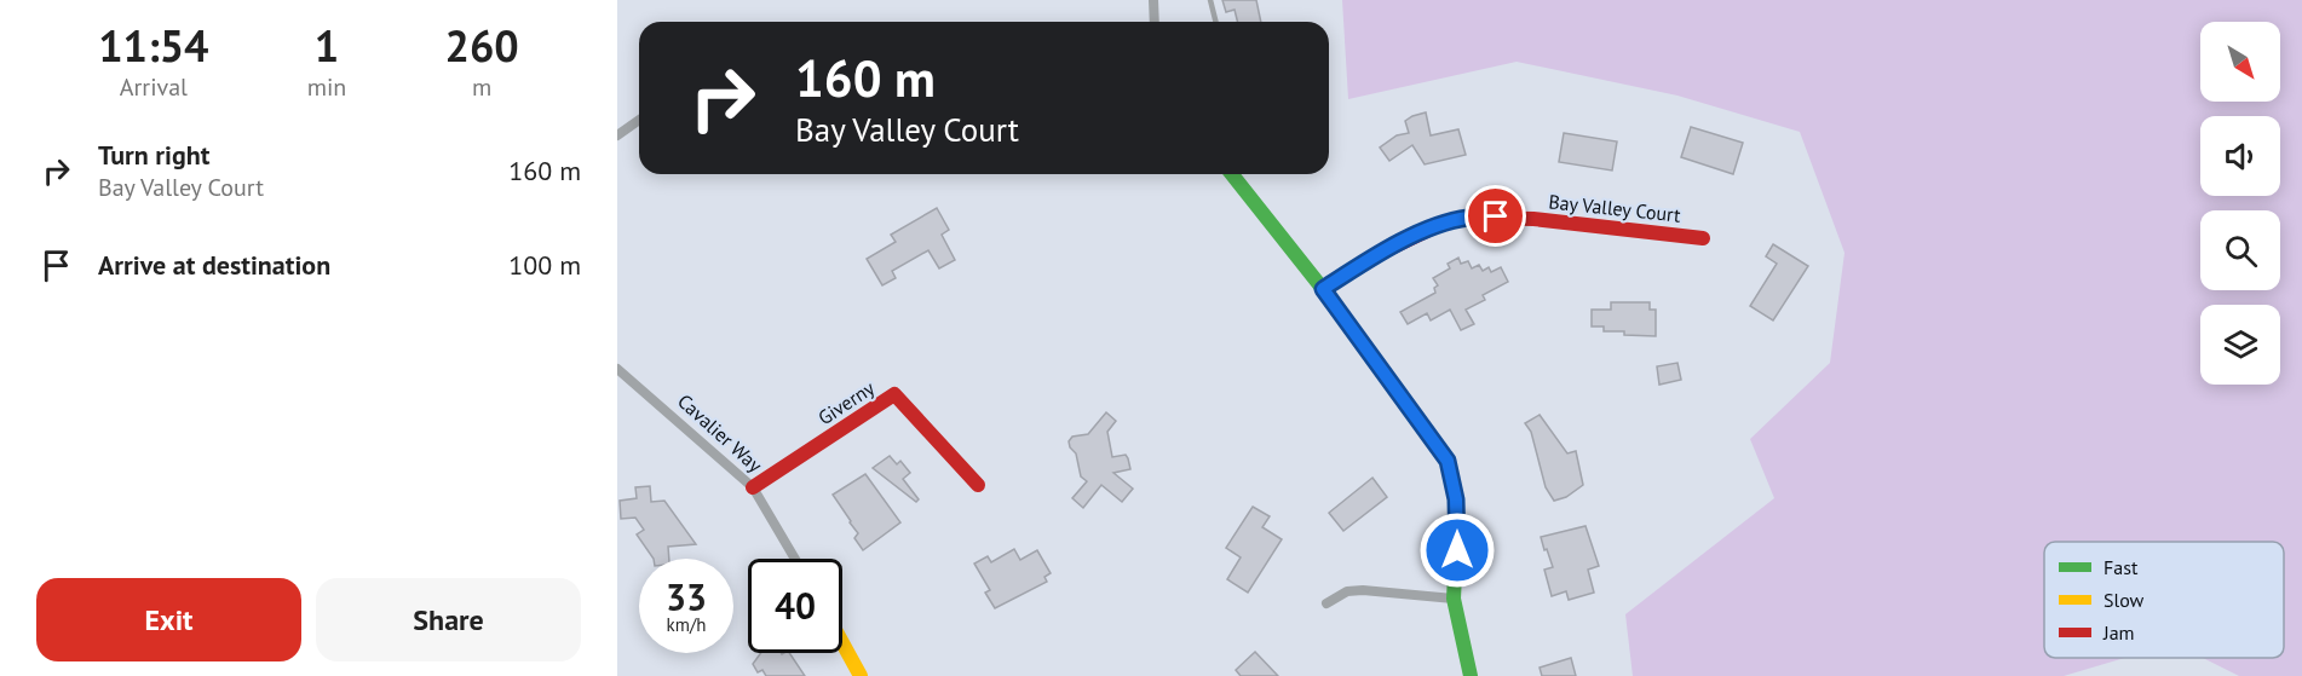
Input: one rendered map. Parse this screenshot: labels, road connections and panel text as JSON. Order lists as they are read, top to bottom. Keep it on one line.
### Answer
{"streets":{"street":["Bay Valley Court","Giverny","Cavalier Way"]},"crossings":[["Giverny","Cavalier Way"]],"legend":["Fast","Slow","Jam"],"north":"bottom right","page":{"eta":["11:54","Arrival","1","min","260","m"],"turn":["160 m","Bay Valley Court"],"list":[{"name":"Turn right","note":"Bay Valley Court","value":"160 m"},{"name":"Arrive at destination","value":"100 m"}],"speed":"33 km/h","limit":"40","buttons":["Exit","Share"]}}
